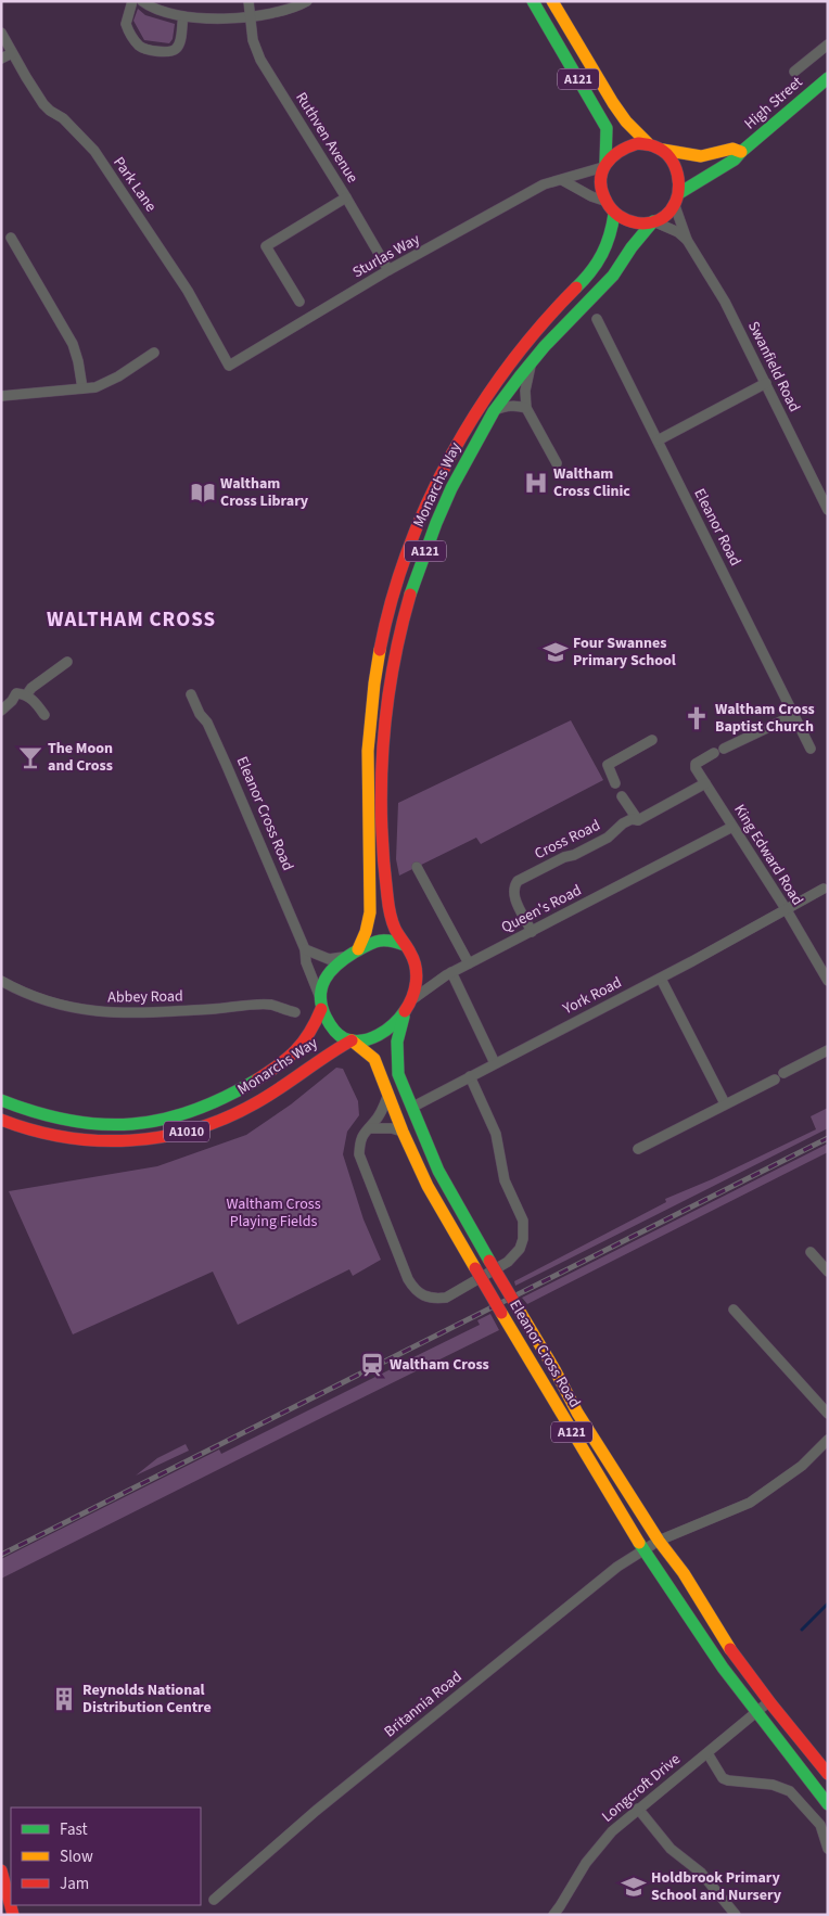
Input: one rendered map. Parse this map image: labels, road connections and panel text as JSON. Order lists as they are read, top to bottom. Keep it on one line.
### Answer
{"streets":{"main road":["A121","High Street","Monarchs Way","Eleanor Cross Road","A1010"],"street":["Ruthven Avenue","Park Lane","Sturlas Way","Swanfield Road","Eleanor Road","Cross Road","King Edward Road","Queen's Road","York Road","Abbey Road","Britannia Road","Longcroft Drive"]},"crossings":[["A121","High Street"],["A121","Sturlas Way"],["A121","Swanfield Road"],["A121","Monarchs Way"],["High Street","Sturlas Way"],["High Street","Swanfield Road"],["High Street","Monarchs Way"],["Ruthven Avenue","Sturlas Way"],["Park Lane","Sturlas Way"],["Sturlas Way","Swanfield Road"],["Sturlas Way","Monarchs Way"],["Swanfield Road","Monarchs Way"],["Monarchs Way","Eleanor Cross Road"],["Monarchs Way","Queen's Road"],["Eleanor Cross Road","Queen's Road"],["Eleanor Cross Road","York Road"],["Eleanor Cross Road","Britannia Road"],["Eleanor Cross Road","Longcroft Drive"],["Cross Road","King Edward Road"],["Cross Road","Queen's Road"],["King Edward Road","Queen's Road"],["King Edward Road","York Road"]],"districts":["WALTHAM CROSS"],"parks":["Waltham Cross Playing Fields"],"places":{"hospital":["Waltham Cross Clinic"],"library":["Waltham Cross Library"],"school or university":["Four Swannes Primary School","Holdbrook Primary School and Nursery"],"church":["Waltham Cross Baptist Church"],"bar":["The Moon and Cross"],"station":["Waltham Cross"],"building":["Reynolds National Distribution Centre"]},"legend":["Fast","Slow","Jam"]}
